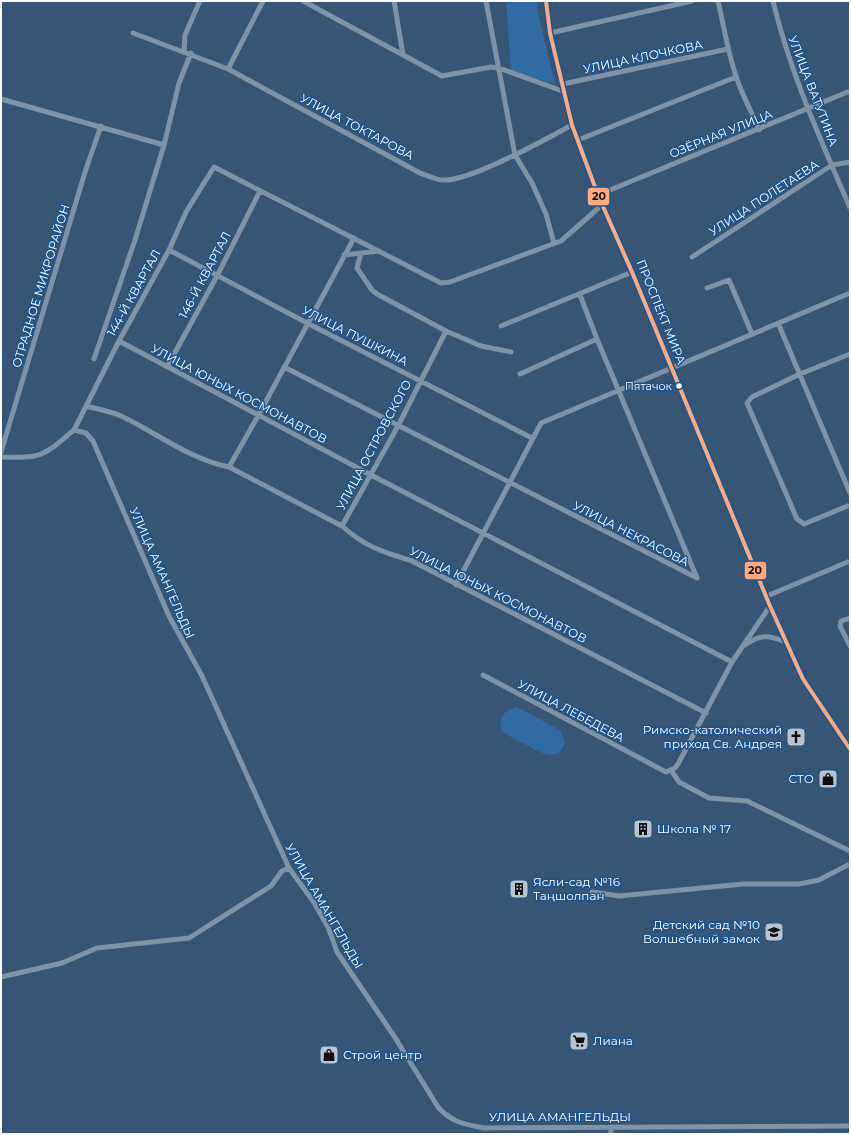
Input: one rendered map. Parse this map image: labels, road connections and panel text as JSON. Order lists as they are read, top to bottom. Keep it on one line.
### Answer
{"streets":{"main road":["ПРОСПЕКТ МИРА"],"street":["УЛИЦА КЛОЧКОВА","УЛИЦА ВАТУТИНА","УЛИЦА ТОКТАРОВА","ОЗЁРНАЯ УЛИЦА","УЛИЦА ПОЛЕТАЕВА","146-Й КВАРТАЛ","ОТРАДНОЕ МИКРОРАЙОН","144-Й КВАРТАЛ","УЛИЦА ПУШКИНА","УЛИЦА ЮНЫХ КОСМОНАВТОВ","УЛИЦА ОСТРОВСКОГО","УЛИЦА НЕКРАСОВА","УЛИЦА АМАНГЕЛЬДЫ","УЛИЦА ЛЕБЕДЕВА"]},"crossings":[["УЛИЦА КЛОЧКОВА","ПРОСПЕКТ МИРА"],["УЛИЦА ВАТУТИНА","ОЗЁРНАЯ УЛИЦА"],["УЛИЦА ВАТУТИНА","УЛИЦА ПОЛЕТАЕВА"],["УЛИЦА ТОКТАРОВА","ПРОСПЕКТ МИРА"],["ОЗЁРНАЯ УЛИЦА","ПРОСПЕКТ МИРА"],["146-Й КВАРТАЛ","144-Й КВАРТАЛ"],["146-Й КВАРТАЛ","УЛИЦА ПУШКИНА"],["146-Й КВАРТАЛ","УЛИЦА ЮНЫХ КОСМОНАВТОВ"],["144-Й КВАРТАЛ","УЛИЦА ПУШКИНА"],["144-Й КВАРТАЛ","УЛИЦА ЮНЫХ КОСМОНАВТОВ"],["144-Й КВАРТАЛ","УЛИЦА АМАНГЕЛЬДЫ"],["УЛИЦА ПУШКИНА","УЛИЦА ОСТРОВСКОГО"],["УЛИЦА ЮНЫХ КОСМОНАВТОВ","УЛИЦА ОСТРОВСКОГО"],["УЛИЦА ОСТРОВСКОГО","УЛИЦА НЕКРАСОВА"]],"places":{"other":["Пятачок"],"church":["Римско-католический приход Св. Андрея"],"shop":["СТО","Строй центр"],"building":["Школа № 17","Ясли-сад №16 Таңшолпан"],"school or university":["Детский сад №10 Волшебный замок"],"supermarket":["Лиана"]},"lines":["transit line 20"]}
